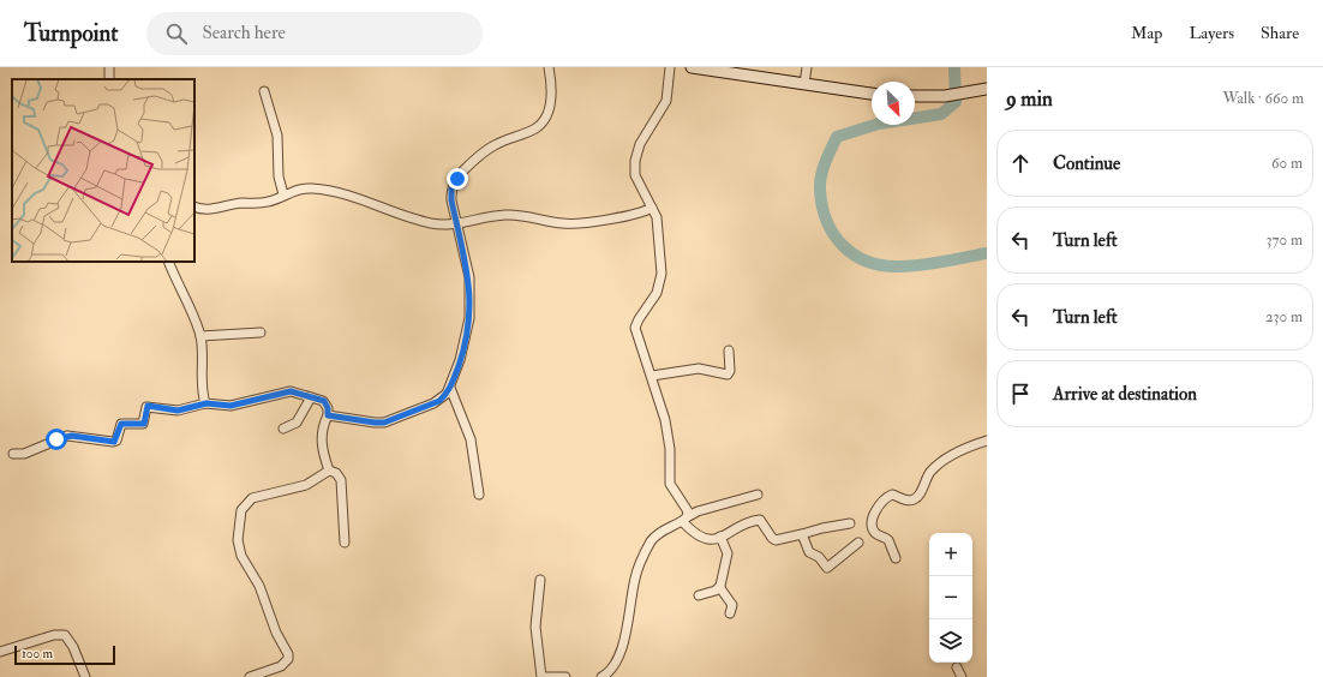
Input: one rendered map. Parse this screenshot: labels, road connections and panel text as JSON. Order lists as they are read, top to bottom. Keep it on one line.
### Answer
{"scale_bar":"100 m","north":"bottom right","page":{"header":"Turnpoint","search":"Search here","nav":["Map","Layers","Share"],"heading":["9 min","Walk · 660 m"],"list":[["Continue","60 m"],["Turn left","370 m"],["Turn left","230 m"],"Arrive at destination"],"map_buttons":["+","−"],"scale":"100 m"}}
